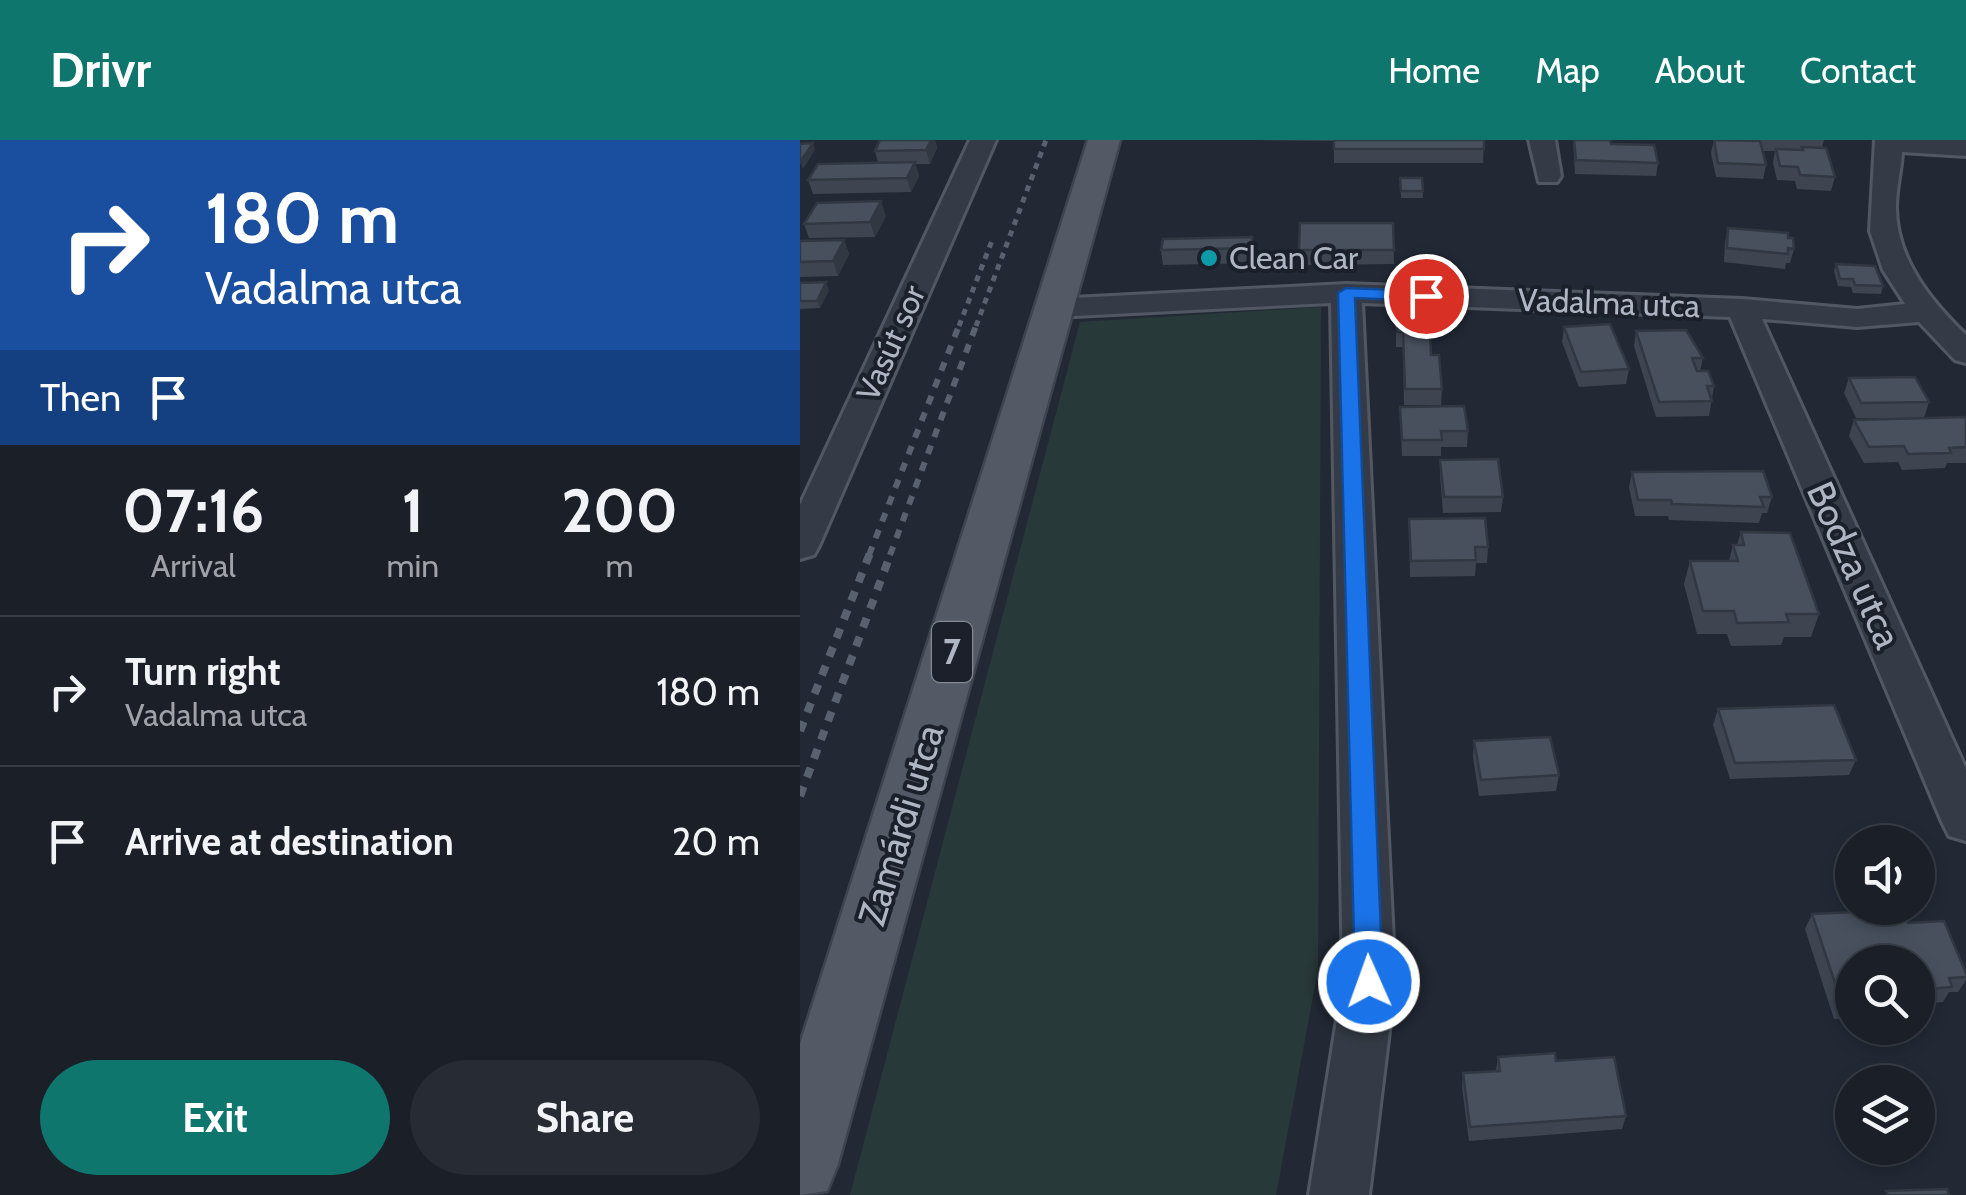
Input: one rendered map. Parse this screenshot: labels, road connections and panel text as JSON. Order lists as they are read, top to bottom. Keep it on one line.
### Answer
{"streets":{"main road":["7","Zamárdi utca"],"street":["Vadalma utca","Vasút sor","Bodza utca"]},"crossings":[["Vadalma utca","Bodza utca"],["Vadalma utca","Zamárdi utca"]],"places":["Clean Car"],"page":{"header":"Drivr","nav":["Home","Map","About","Contact"],"turn":["180 m","Vadalma utca"],"then":"Then","eta":["07:16","Arrival","1","min","200","m"],"list":[{"name":"Turn right","note":"Vadalma utca","value":"180 m"},{"name":"Arrive at destination","value":"20 m"}],"buttons":["Exit","Share"]}}
